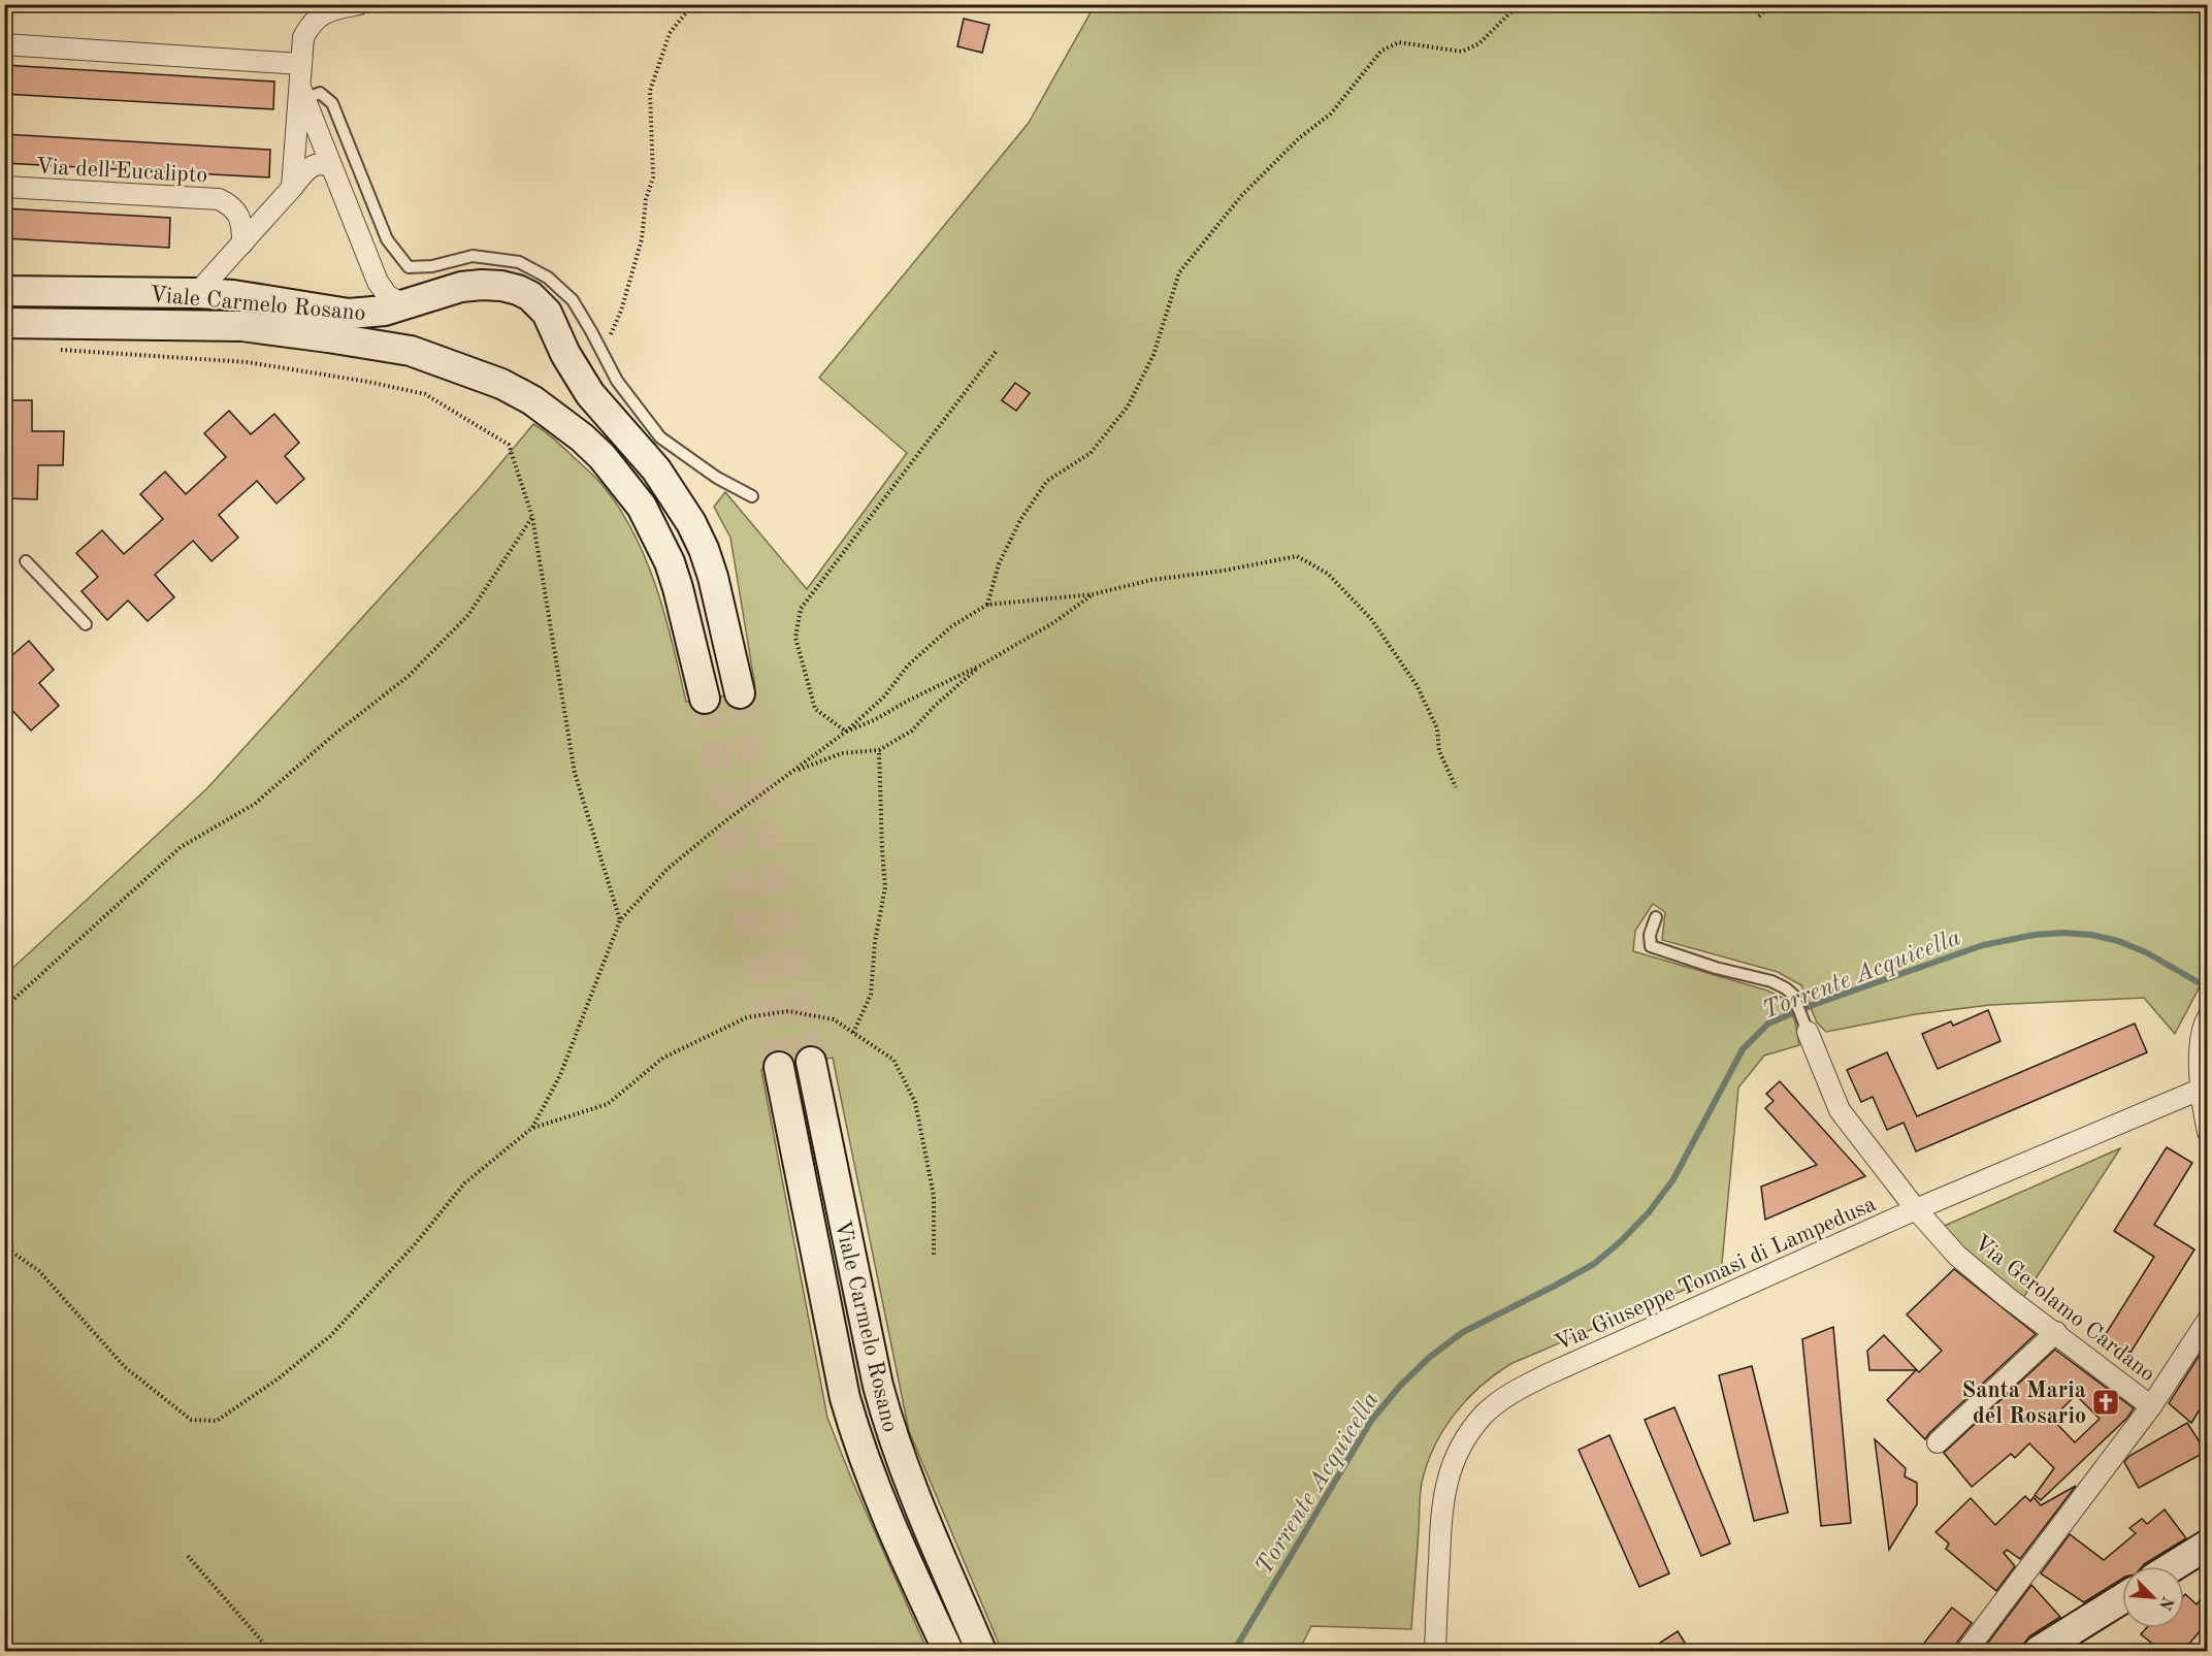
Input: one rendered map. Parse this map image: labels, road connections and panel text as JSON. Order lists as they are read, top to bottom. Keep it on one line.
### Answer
{"streets":{"main road":["Viale Carmelo Rosano"],"street":["Via dell'Eucalipto","Via Giuseppe Tomasi di Lampedusa","Via Gerolamo Cardano"]},"crossings":[["Via Giuseppe Tomasi di Lampedusa","Via Gerolamo Cardano"]],"water":["Torrente Acquicella"],"places":{"church":["Santa Maria del Rosario"]},"north":"bottom right"}
